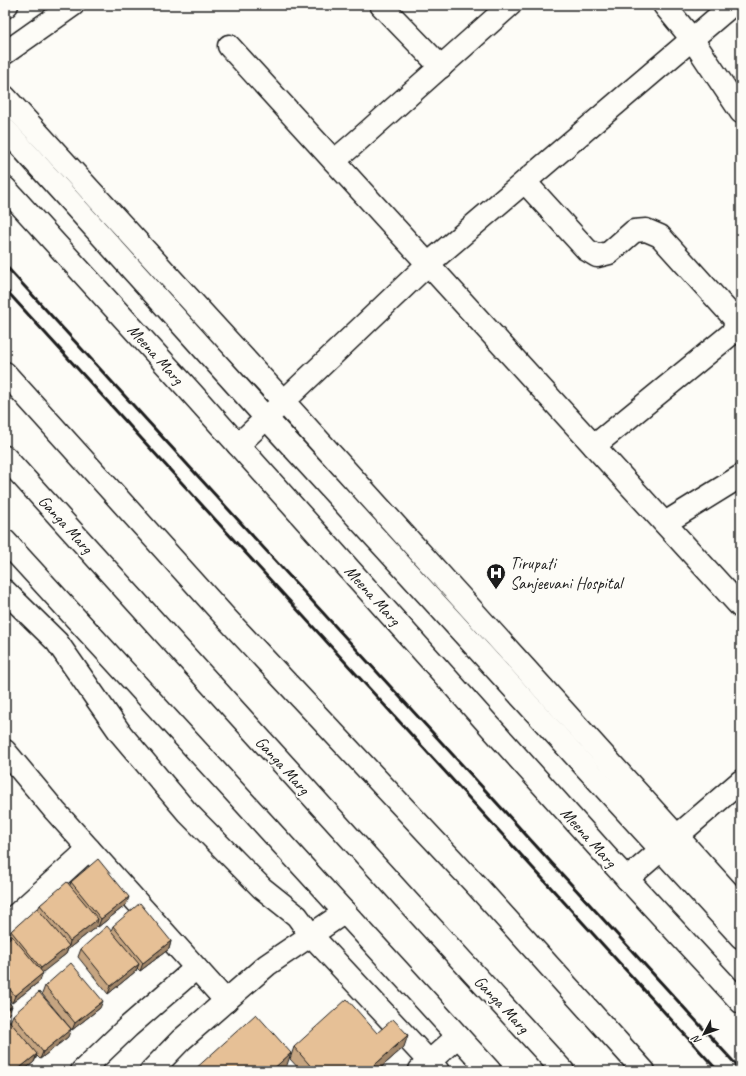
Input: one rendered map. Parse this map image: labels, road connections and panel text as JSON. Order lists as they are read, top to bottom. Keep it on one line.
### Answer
{"streets":{"street":["Meena Marg","Ganga Marg"]},"places":{"hospital":["Tirupati Sanjeevani Hospital"]},"north":"bottom left"}
